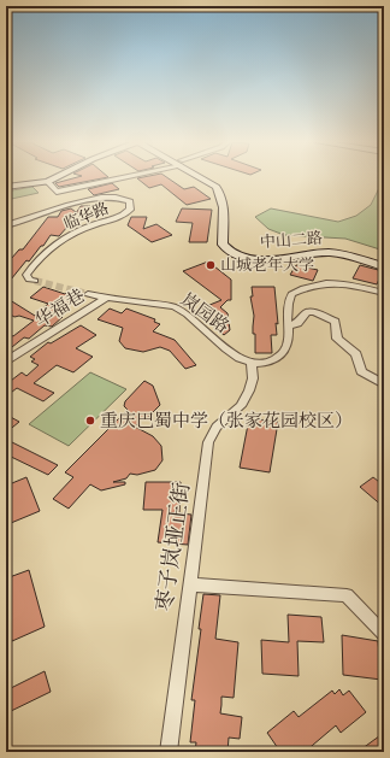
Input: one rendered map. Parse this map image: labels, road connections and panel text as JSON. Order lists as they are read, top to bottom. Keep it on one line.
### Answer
{"streets":{"main road":["中山二路"],"street":["临华路","华福巷","岚园路","枣子岚垭正街"]},"crossings":[["华福巷","岚园路"],["岚园路","枣子岚垭正街"]],"places":["山城老年大学","重庆巴蜀中学（张家花园校区）"]}
